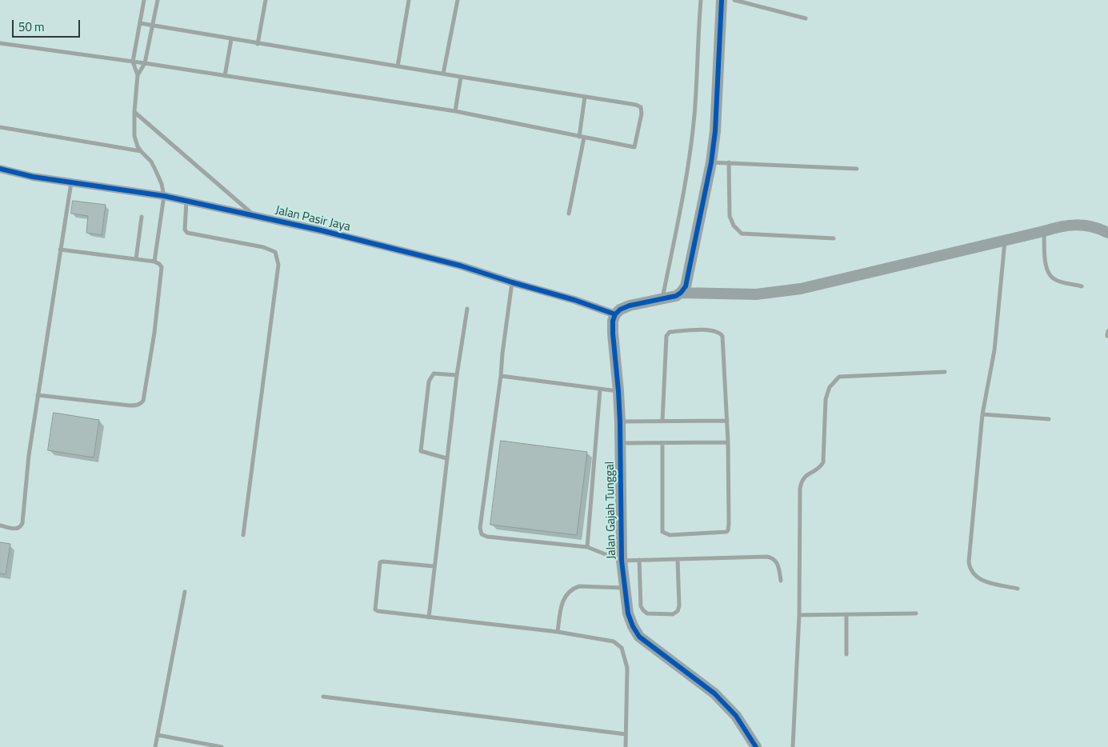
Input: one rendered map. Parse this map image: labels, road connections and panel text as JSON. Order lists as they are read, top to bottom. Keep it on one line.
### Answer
{"streets":{"street":["Jalan Pasir Jaya","Jalan Gajah Tunggal"]},"crossings":[["Jalan Pasir Jaya","Jalan Gajah Tunggal"]],"scale_bar":"50 m"}
